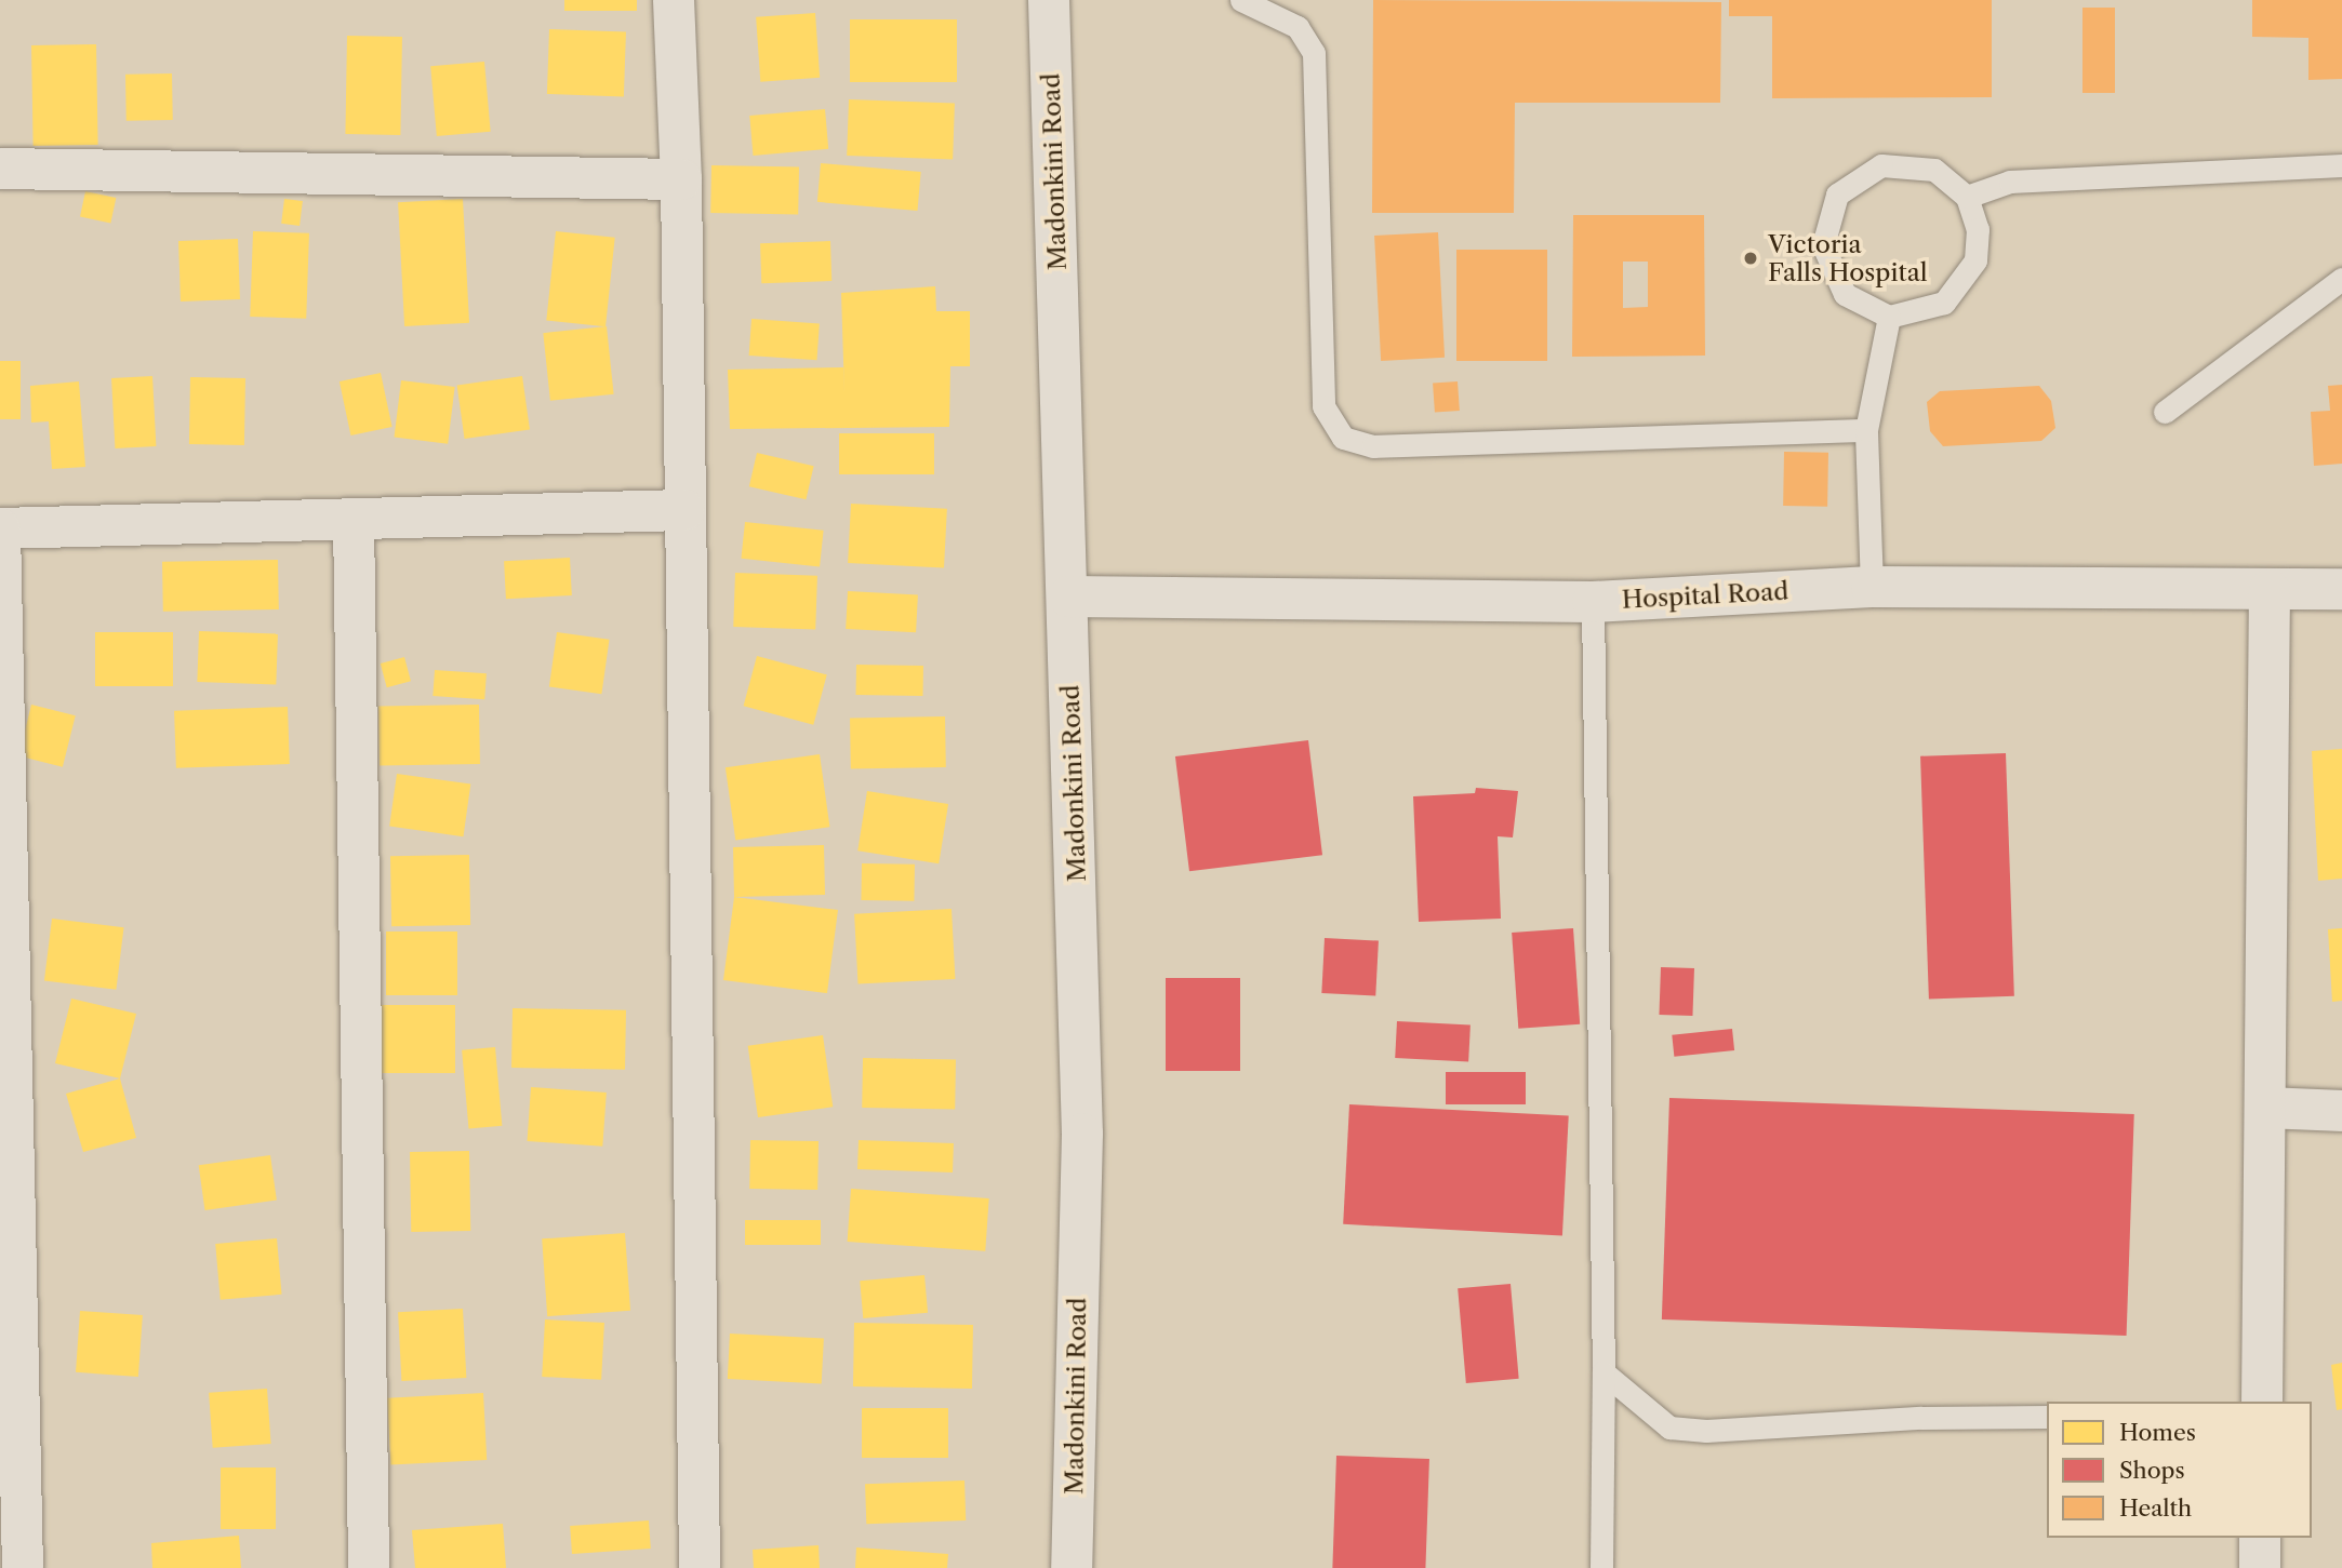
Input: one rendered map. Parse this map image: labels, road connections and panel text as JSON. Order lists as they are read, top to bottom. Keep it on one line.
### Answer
{"streets":{"street":["Madonkini Road","Hospital Road"]},"crossings":[["Madonkini Road","Hospital Road"]],"places":["Victoria Falls Hospital"],"legend":["Homes","Shops","Health"]}
